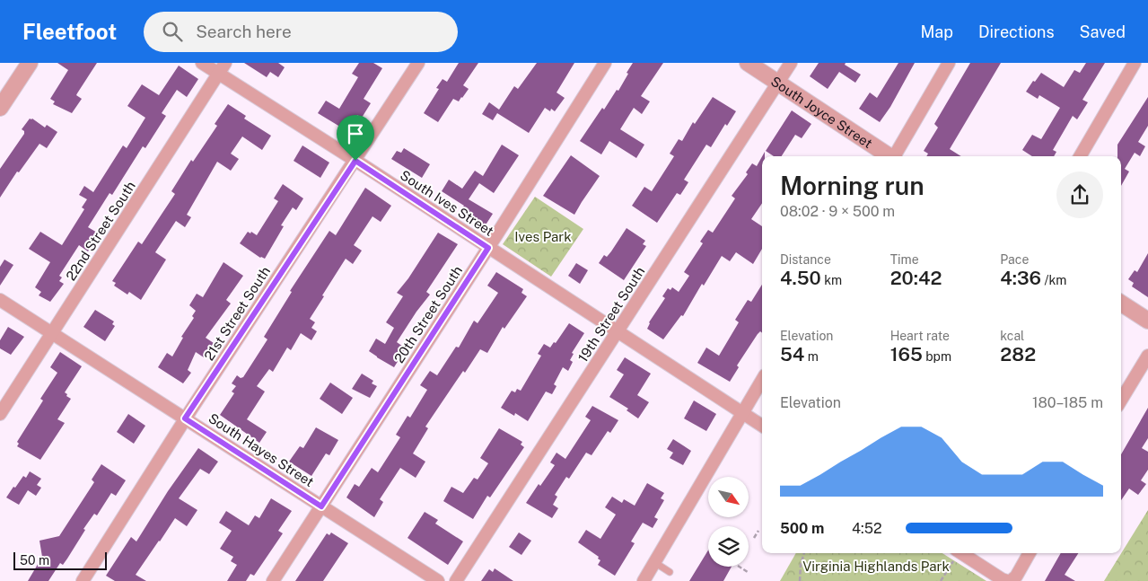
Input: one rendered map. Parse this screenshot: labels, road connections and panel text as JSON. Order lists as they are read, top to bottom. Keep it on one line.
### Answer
{"streets":{"street":["South Joyce Street","South Ives Street","22nd Street South","21st Street South","20th Street South","19th Street South","South Hayes Street"]},"crossings":[["South Joyce Street","19th Street South"],["South Ives Street","22nd Street South"],["South Ives Street","21st Street South"],["South Ives Street","20th Street South"],["South Ives Street","19th Street South"],["22nd Street South","South Hayes Street"],["21st Street South","South Hayes Street"],["20th Street South","South Hayes Street"]],"parks":["Ives Park","Virginia Highlands Park"],"scale_bar":"50 m","north":"bottom right","page":{"header":"Fleetfoot","search":"Search here","nav":["Map","Directions","Saved"],"heading":["Morning run","08:02 · 9 × 500 m"],"stats":[["Distance","4.50 km"],["Time","20:42"],["Pace","4:36 /km"],["Elevation","54 m"],["Heart rate","165 bpm"],["kcal","282"]],"chart":["Elevation","180–185 m"],"list":[{"name":"500 m","note":"4:52"}],"scale":"50 m"}}
